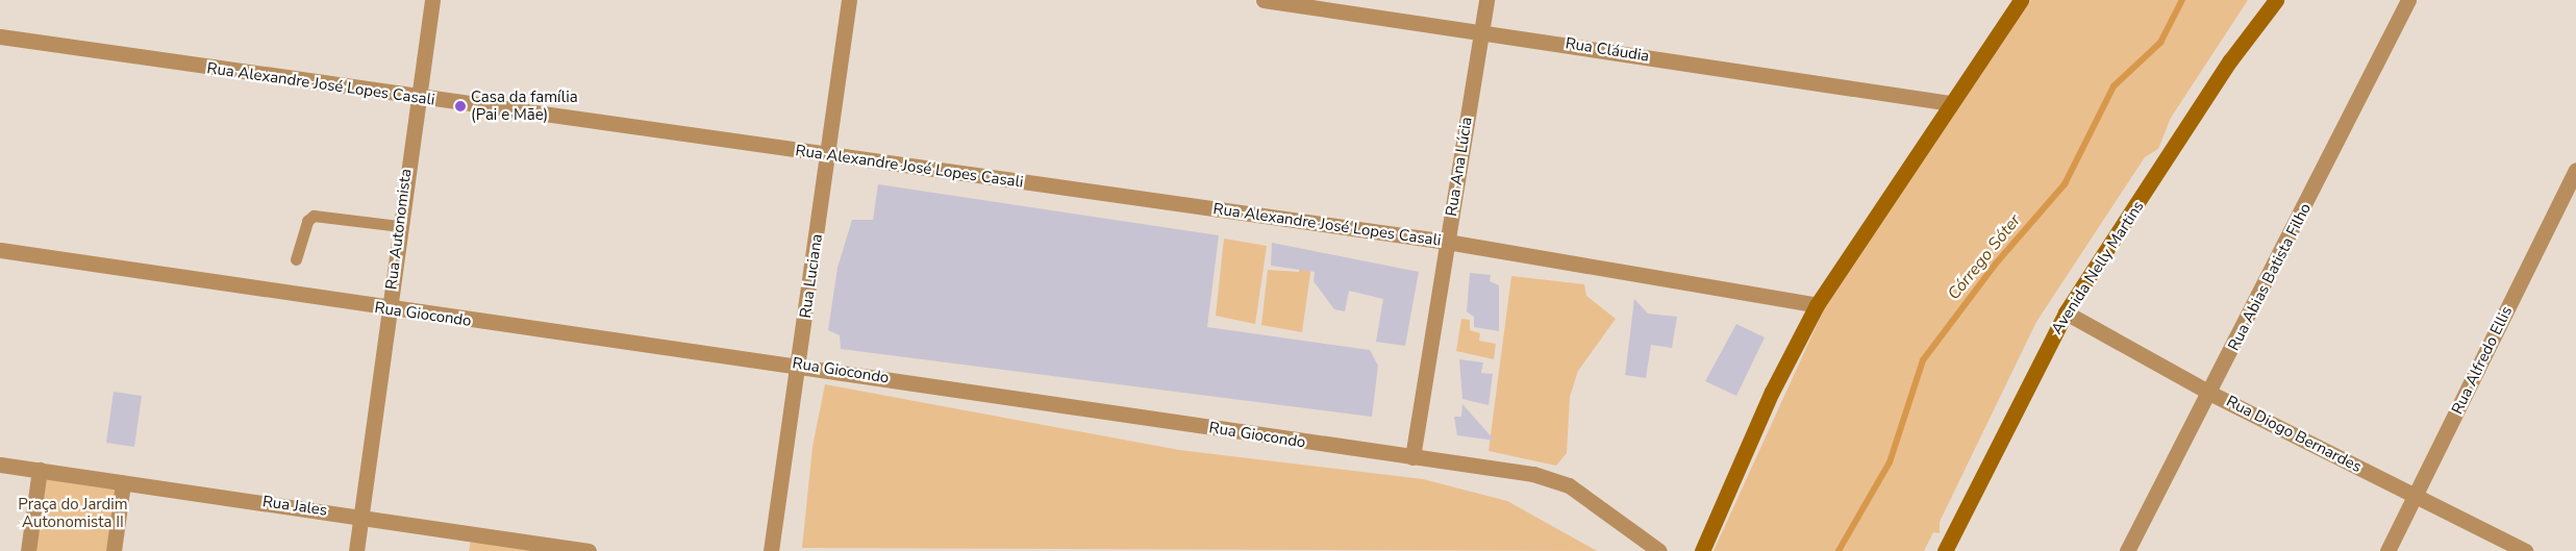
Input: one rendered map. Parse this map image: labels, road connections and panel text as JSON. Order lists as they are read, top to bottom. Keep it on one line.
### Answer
{"streets":{"main road":["Avenida Nelly Martins"],"street":["Rua Cláudia","Rua Alexandre José Lopes Casali","Rua Ana Lúcia","Rua Autonomista","Rua Luciana","Rua Abias Batista Filho","Rua Giocondo","Rua Alfredo Ellis","Rua Diogo Bernardes","Rua Jales"]},"crossings":[["Rua Cláudia","Rua Ana Lúcia"],["Rua Alexandre José Lopes Casali","Rua Ana Lúcia"],["Rua Alexandre José Lopes Casali","Rua Autonomista"],["Rua Alexandre José Lopes Casali","Rua Luciana"],["Rua Ana Lúcia","Rua Giocondo"],["Rua Autonomista","Rua Giocondo"],["Rua Autonomista","Rua Jales"],["Avenida Nelly Martins","Rua Diogo Bernardes"],["Rua Luciana","Rua Giocondo"],["Rua Abias Batista Filho","Rua Diogo Bernardes"],["Rua Alfredo Ellis","Rua Diogo Bernardes"]],"water":["Córrego Sóter"],"parks":["Praça do Jardim Autonomista II"],"places":["Casa da família (Pai e Mãe)"]}
